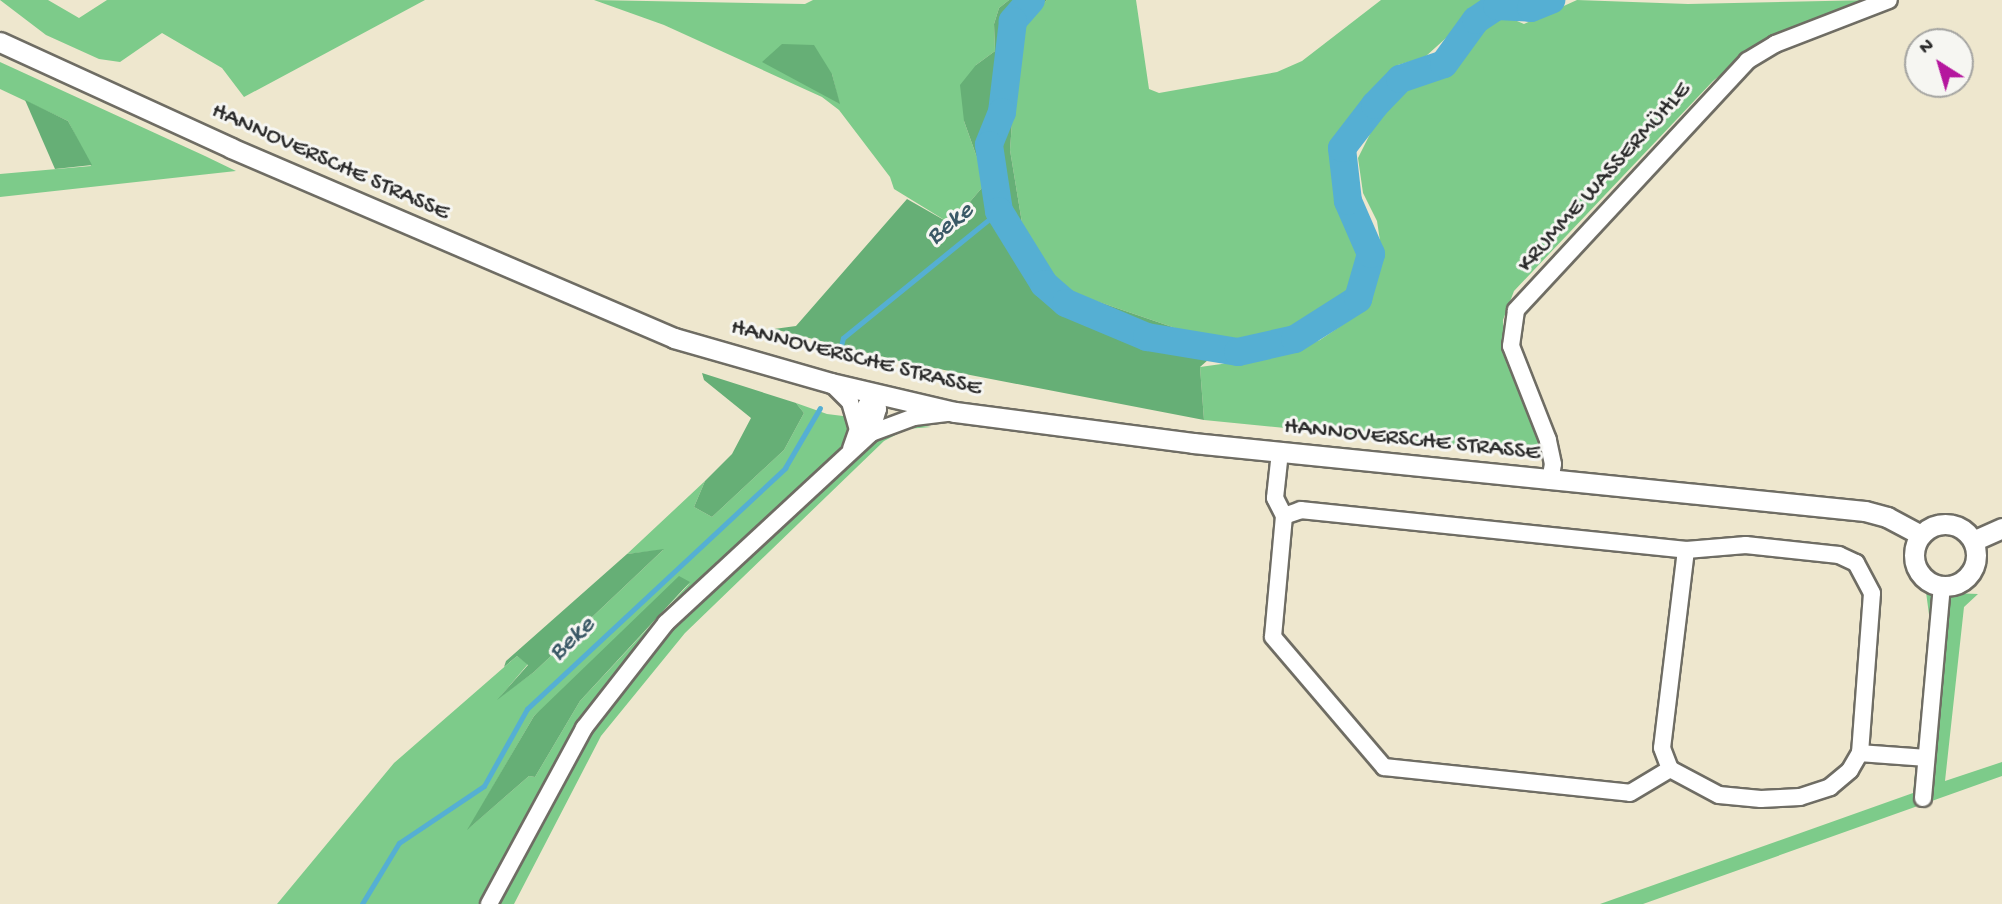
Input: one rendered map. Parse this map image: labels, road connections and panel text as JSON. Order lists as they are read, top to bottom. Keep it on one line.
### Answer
{"streets":{"main road":["HANNOVERSCHE STRASSE"],"street":["KRUMME WASSERMÜHLE"]},"crossings":[["HANNOVERSCHE STRASSE","KRUMME WASSERMÜHLE"]],"water":["Beke"],"north":"top left"}
